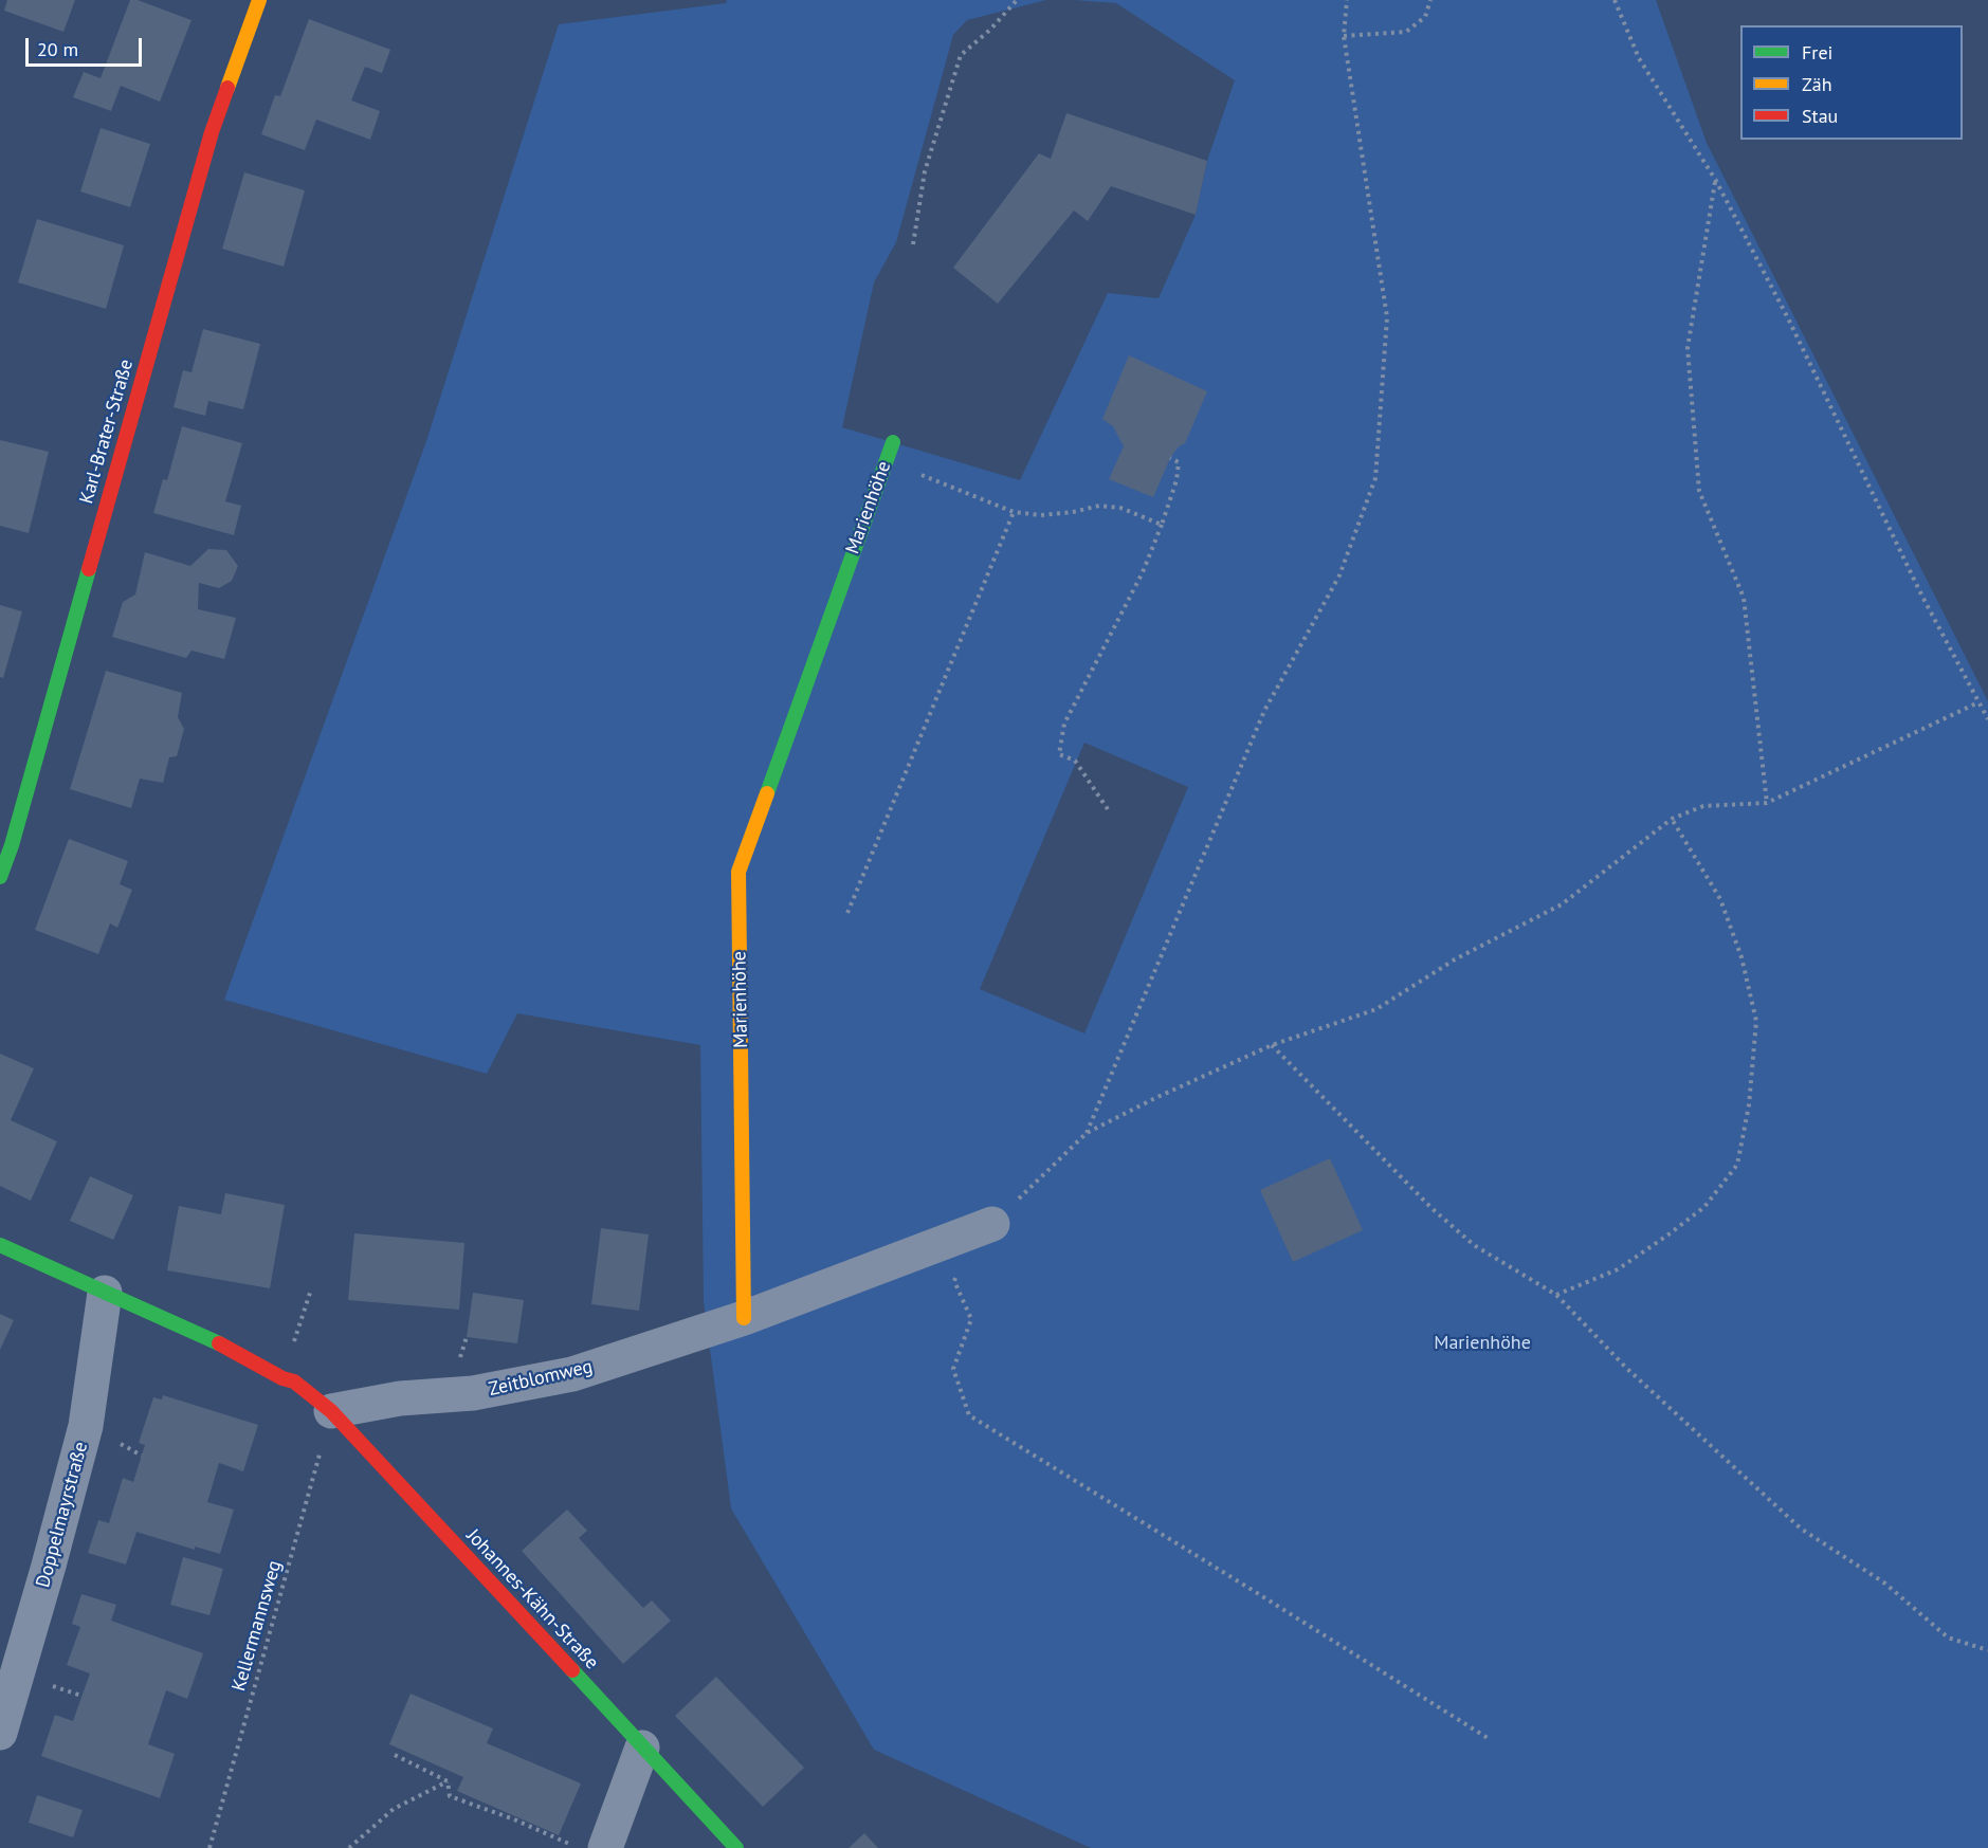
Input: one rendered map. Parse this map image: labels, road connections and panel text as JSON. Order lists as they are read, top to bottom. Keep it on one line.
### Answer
{"streets":{"street":["Karl-Brater-Straße","Marienhöhe","Zeitblomweg","Doppelmayrstraße","Johannes-Kähn-Straße"],"path":["Kellermannsweg"]},"crossings":[["Marienhöhe","Zeitblomweg"],["Zeitblomweg","Johannes-Kähn-Straße"],["Zeitblomweg","Kellermannsweg"],["Johannes-Kähn-Straße","Kellermannsweg"]],"parks":["Marienhöhe"],"legend":["Frei","Zäh","Stau"],"scale_bar":"20 m"}
